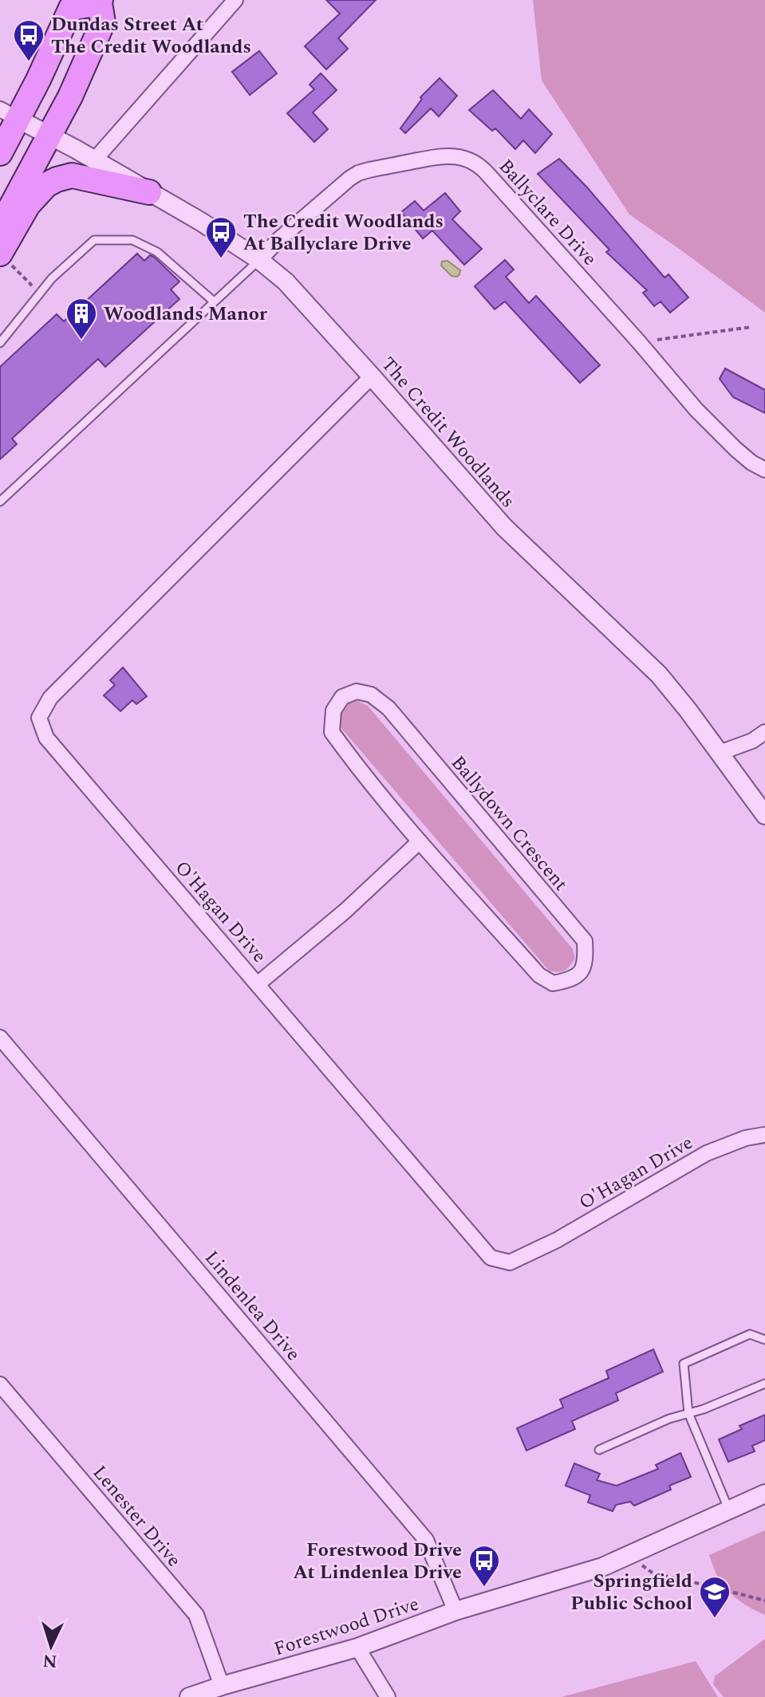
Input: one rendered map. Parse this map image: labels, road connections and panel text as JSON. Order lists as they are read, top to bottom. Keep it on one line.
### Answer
{"streets":{"street":["Ballyclare Drive","The Credit Woodlands","Ballydown Crescent","O'Hagan Drive","Lindenlea Drive","Lenester Drive","Forestwood Drive"]},"crossings":[["Ballyclare Drive","The Credit Woodlands"],["The Credit Woodlands","O'Hagan Drive"],["Lindenlea Drive","Forestwood Drive"],["Lenester Drive","Forestwood Drive"]],"places":{"bus stop":["Dundas Street At The Credit Woodlands","The Credit Woodlands At Ballyclare Drive","Forestwood Drive At Lindenlea Drive"],"building":["Woodlands Manor"],"school or university":["Springfield Public School"]},"north":"bottom"}
